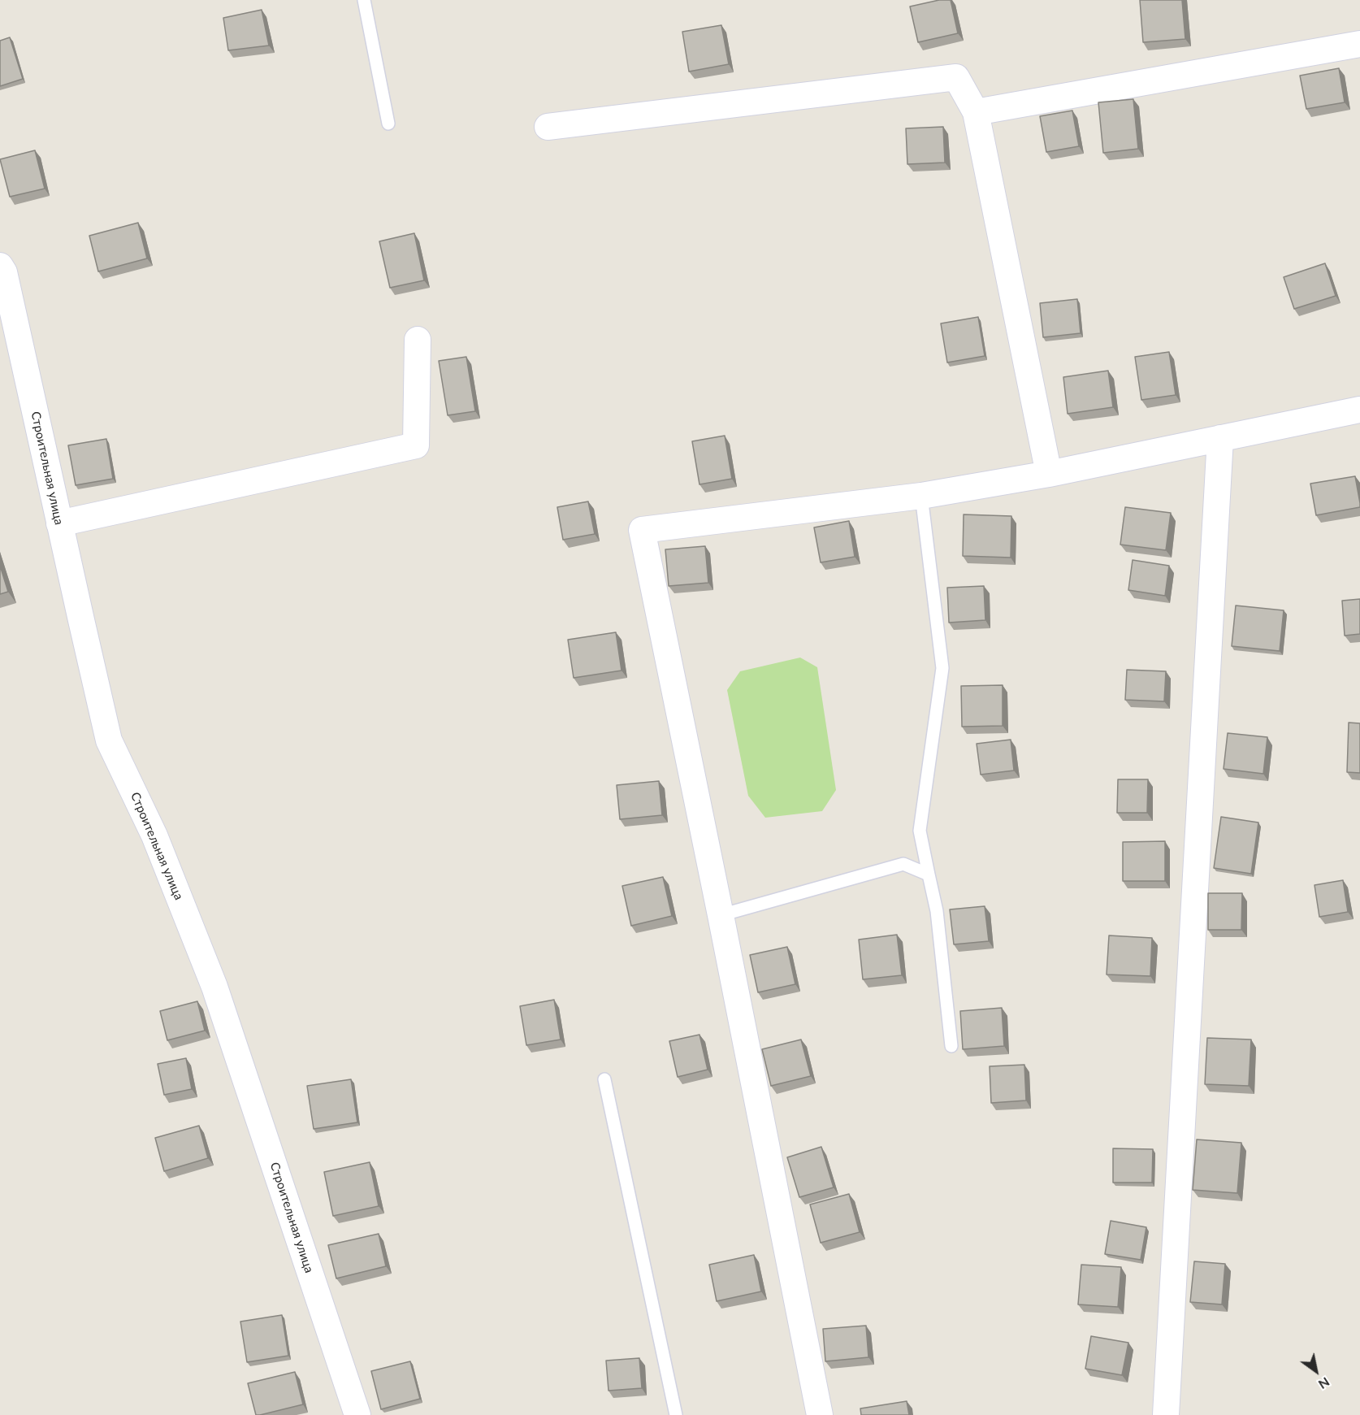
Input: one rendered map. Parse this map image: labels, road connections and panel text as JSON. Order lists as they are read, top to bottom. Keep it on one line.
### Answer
{"streets":{"street":["Строительная улица"]},"north":"bottom right"}
